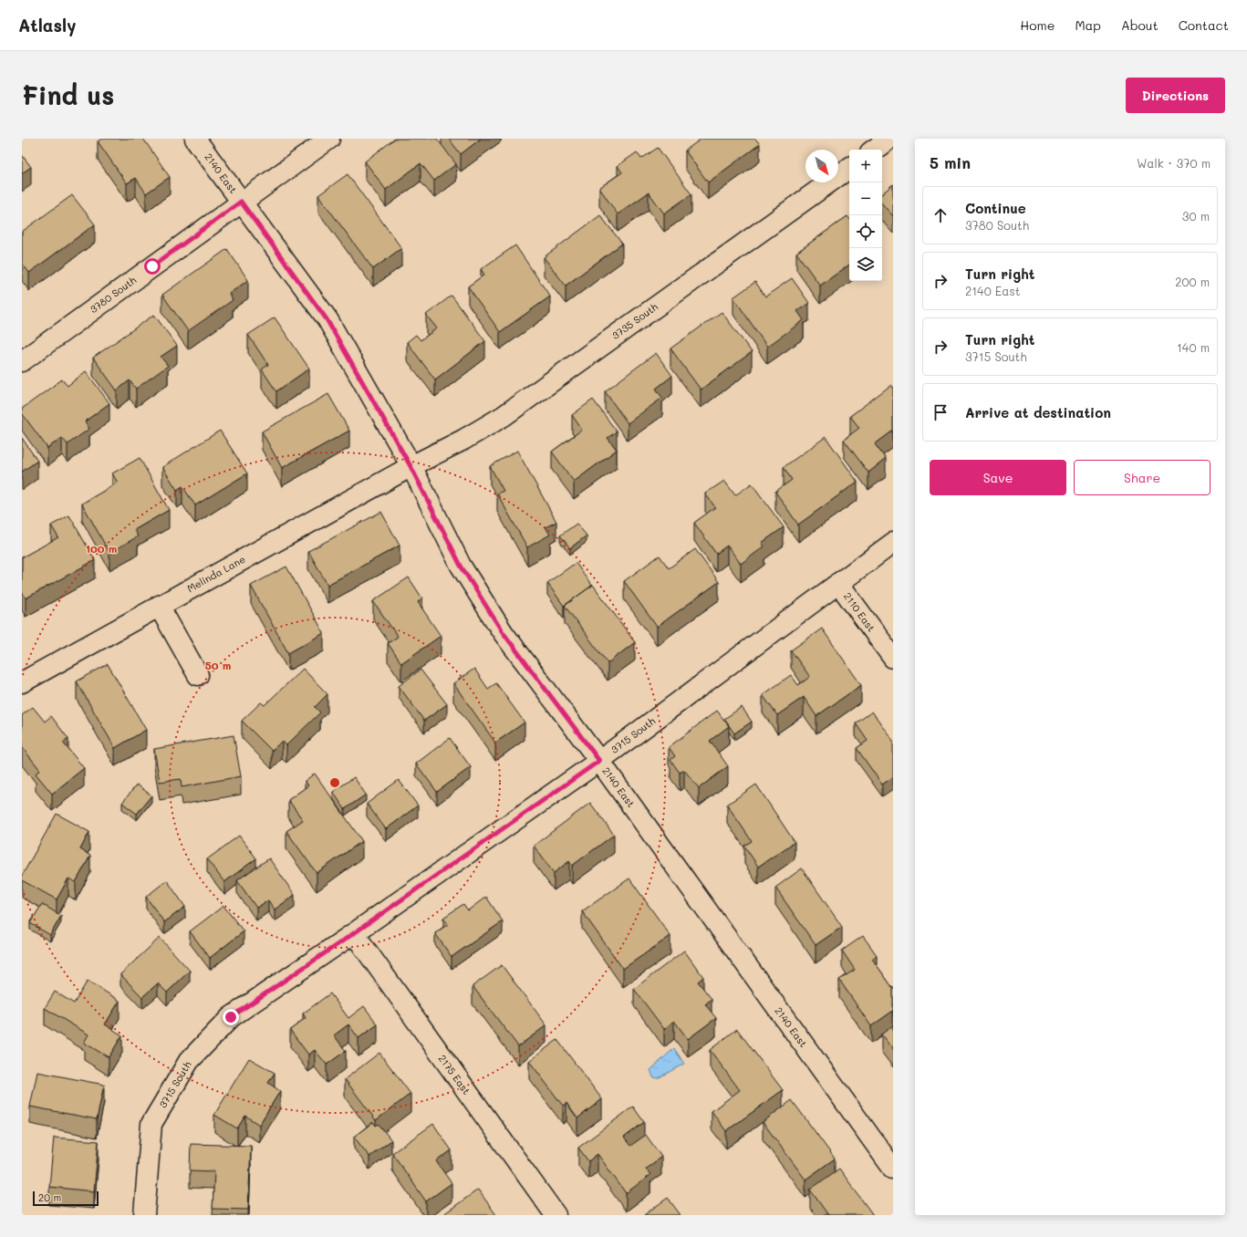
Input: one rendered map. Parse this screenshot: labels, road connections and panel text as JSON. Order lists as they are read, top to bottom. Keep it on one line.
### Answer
{"streets":{"street":["2140 East","3780 South","3735 South","Melinda Lane","2110 East","3715 South","2175 East"]},"crossings":[["2140 East","3780 South"],["2140 East","3735 South"],["2140 East","Melinda Lane"],["2140 East","3715 South"],["3735 South","Melinda Lane"],["2110 East","3715 South"],["3715 South","2175 East"]],"scale_bar":"20 m","north":"bottom right","page":{"header":"Atlasly","nav":["Home","Map","About","Contact"],"buttons":["Directions",["Save","Share"]],"title":"Find us","heading":["5 min","Walk · 370 m"],"map_buttons":["+","−"],"list":[["Continue","3780 South","30 m"],["Turn right","2140 East","200 m"],["Turn right","3715 South","140 m"],"Arrive at destination"],"scale":"20 m"},"rings":["100 m","50 m"]}
